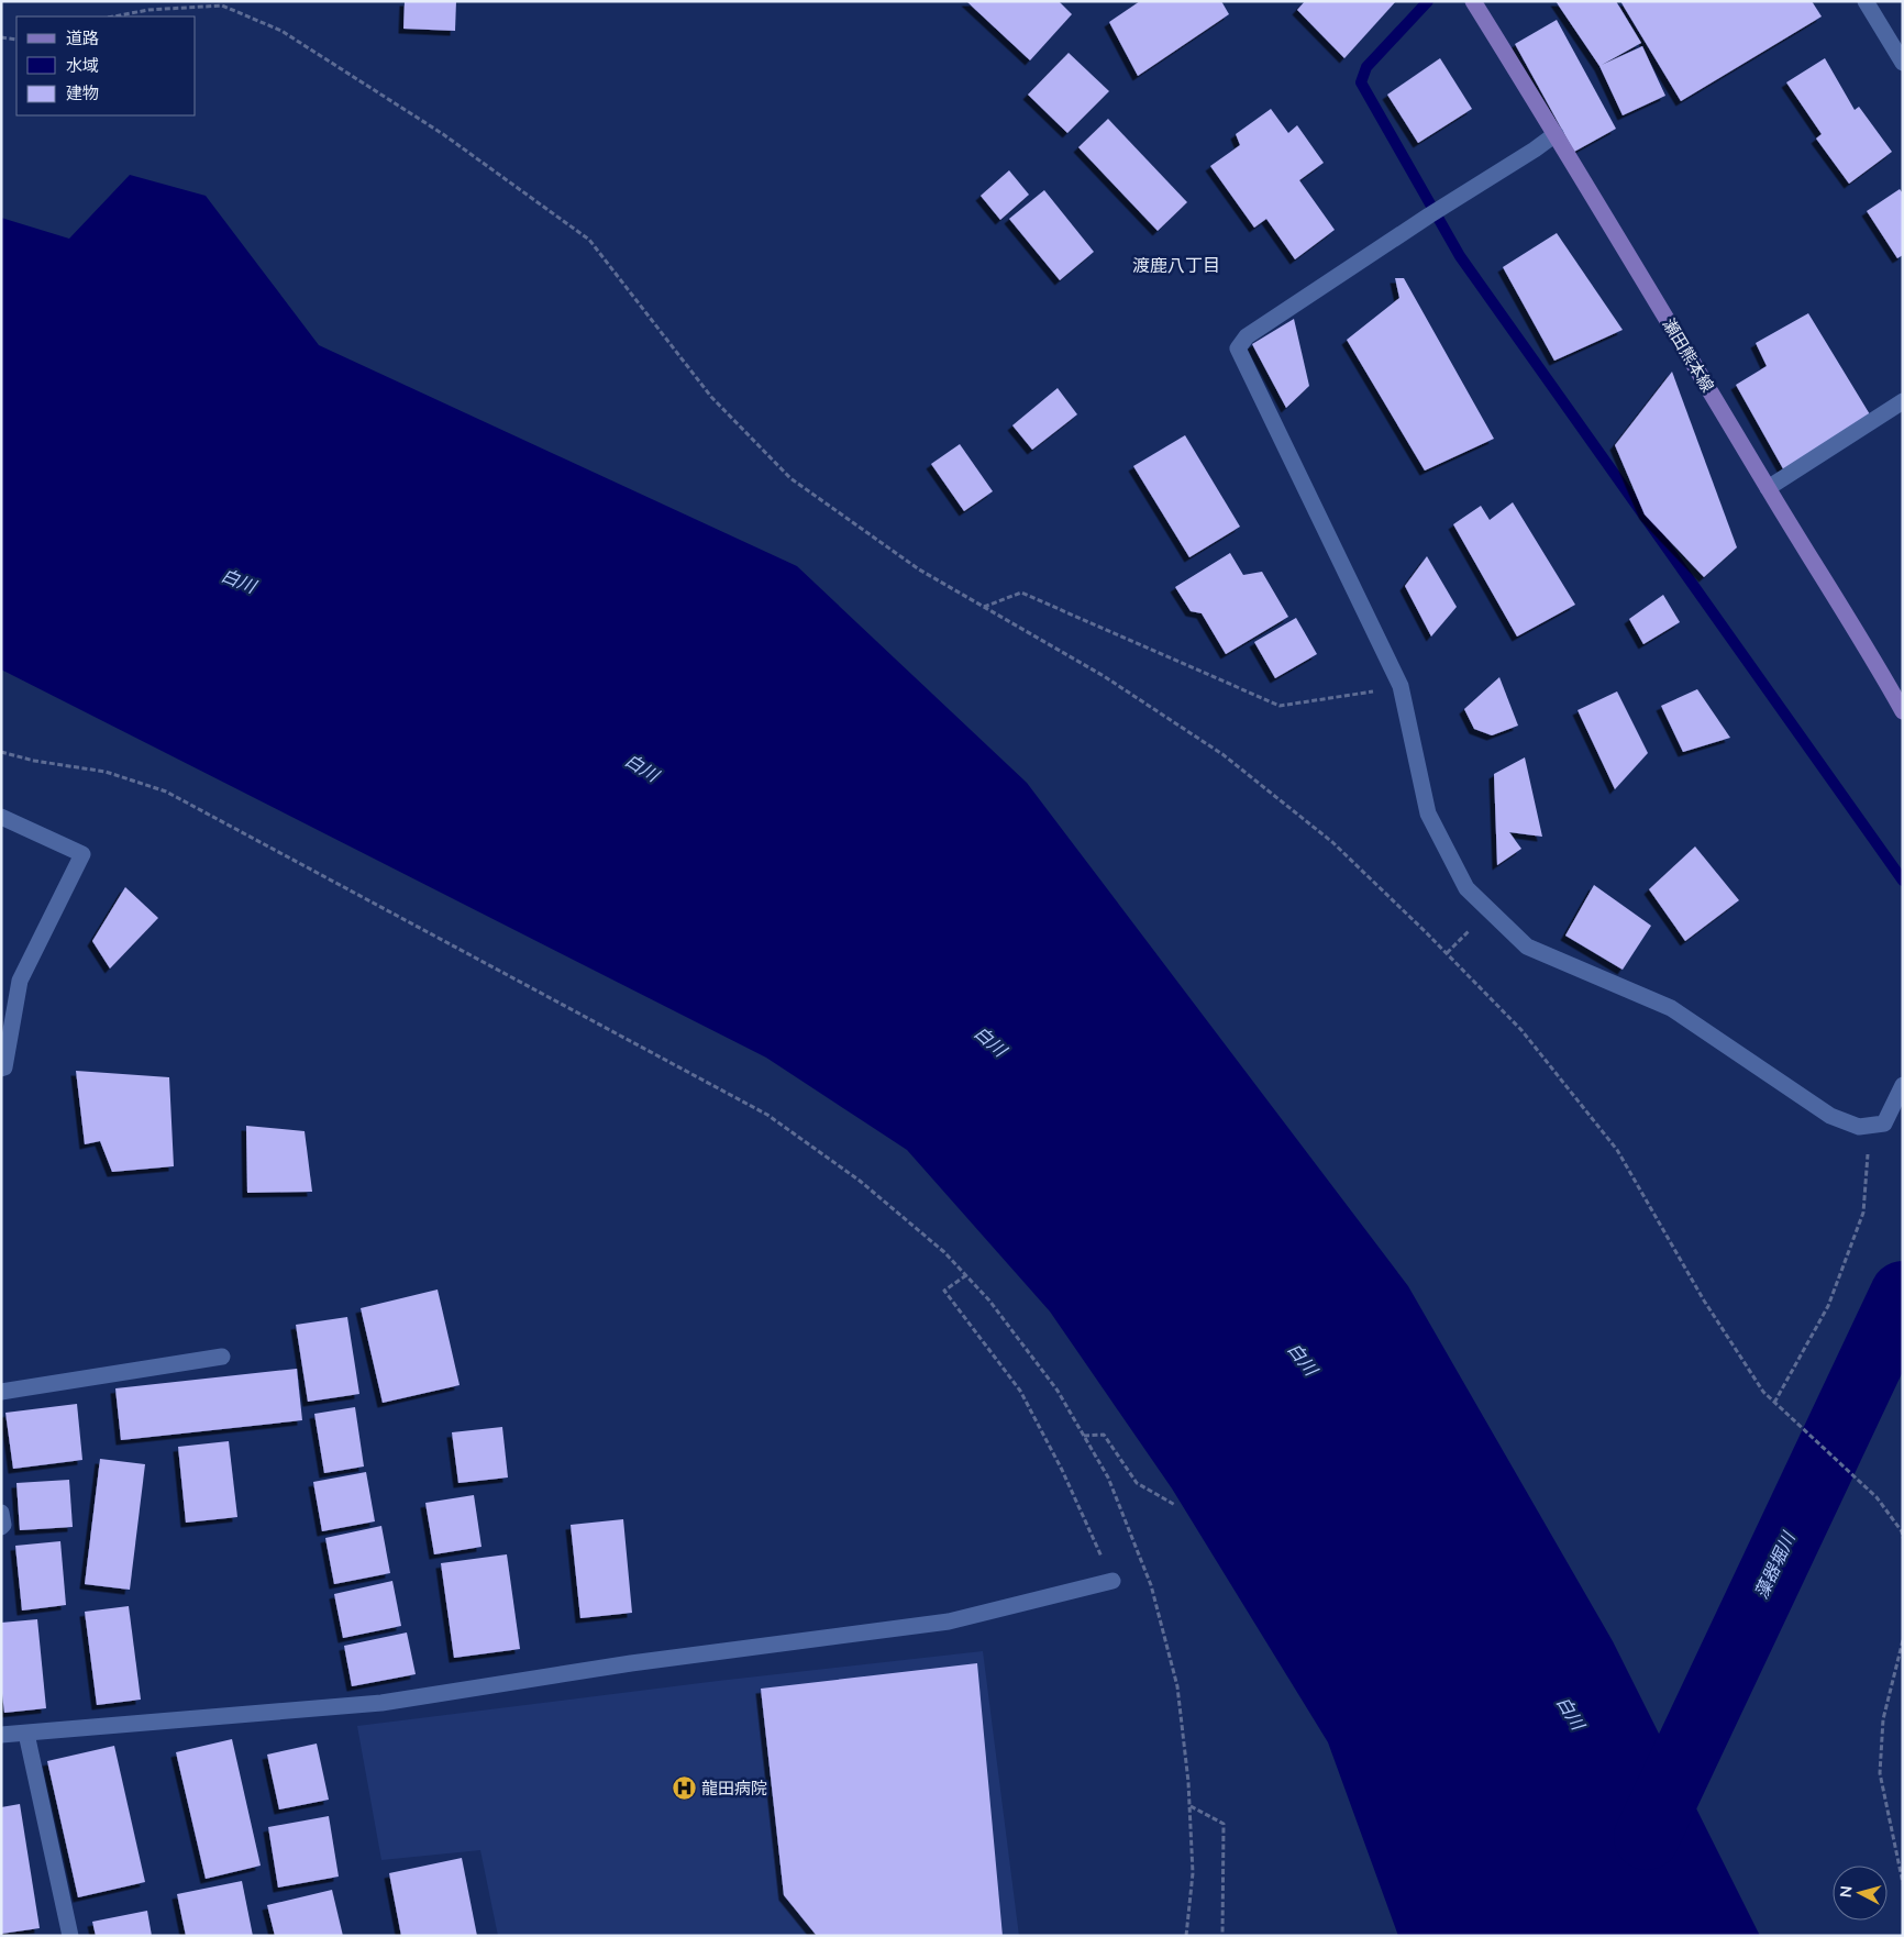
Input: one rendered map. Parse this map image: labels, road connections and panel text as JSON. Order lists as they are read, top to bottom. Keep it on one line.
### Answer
{"streets":{"main road":["瀬田熊本線"]},"districts":["渡鹿八丁目"],"water":["白川","藻器堀川"],"places":{"hospital":["龍田病院"]},"legend":["道路","水域","建物"],"north":"left"}
